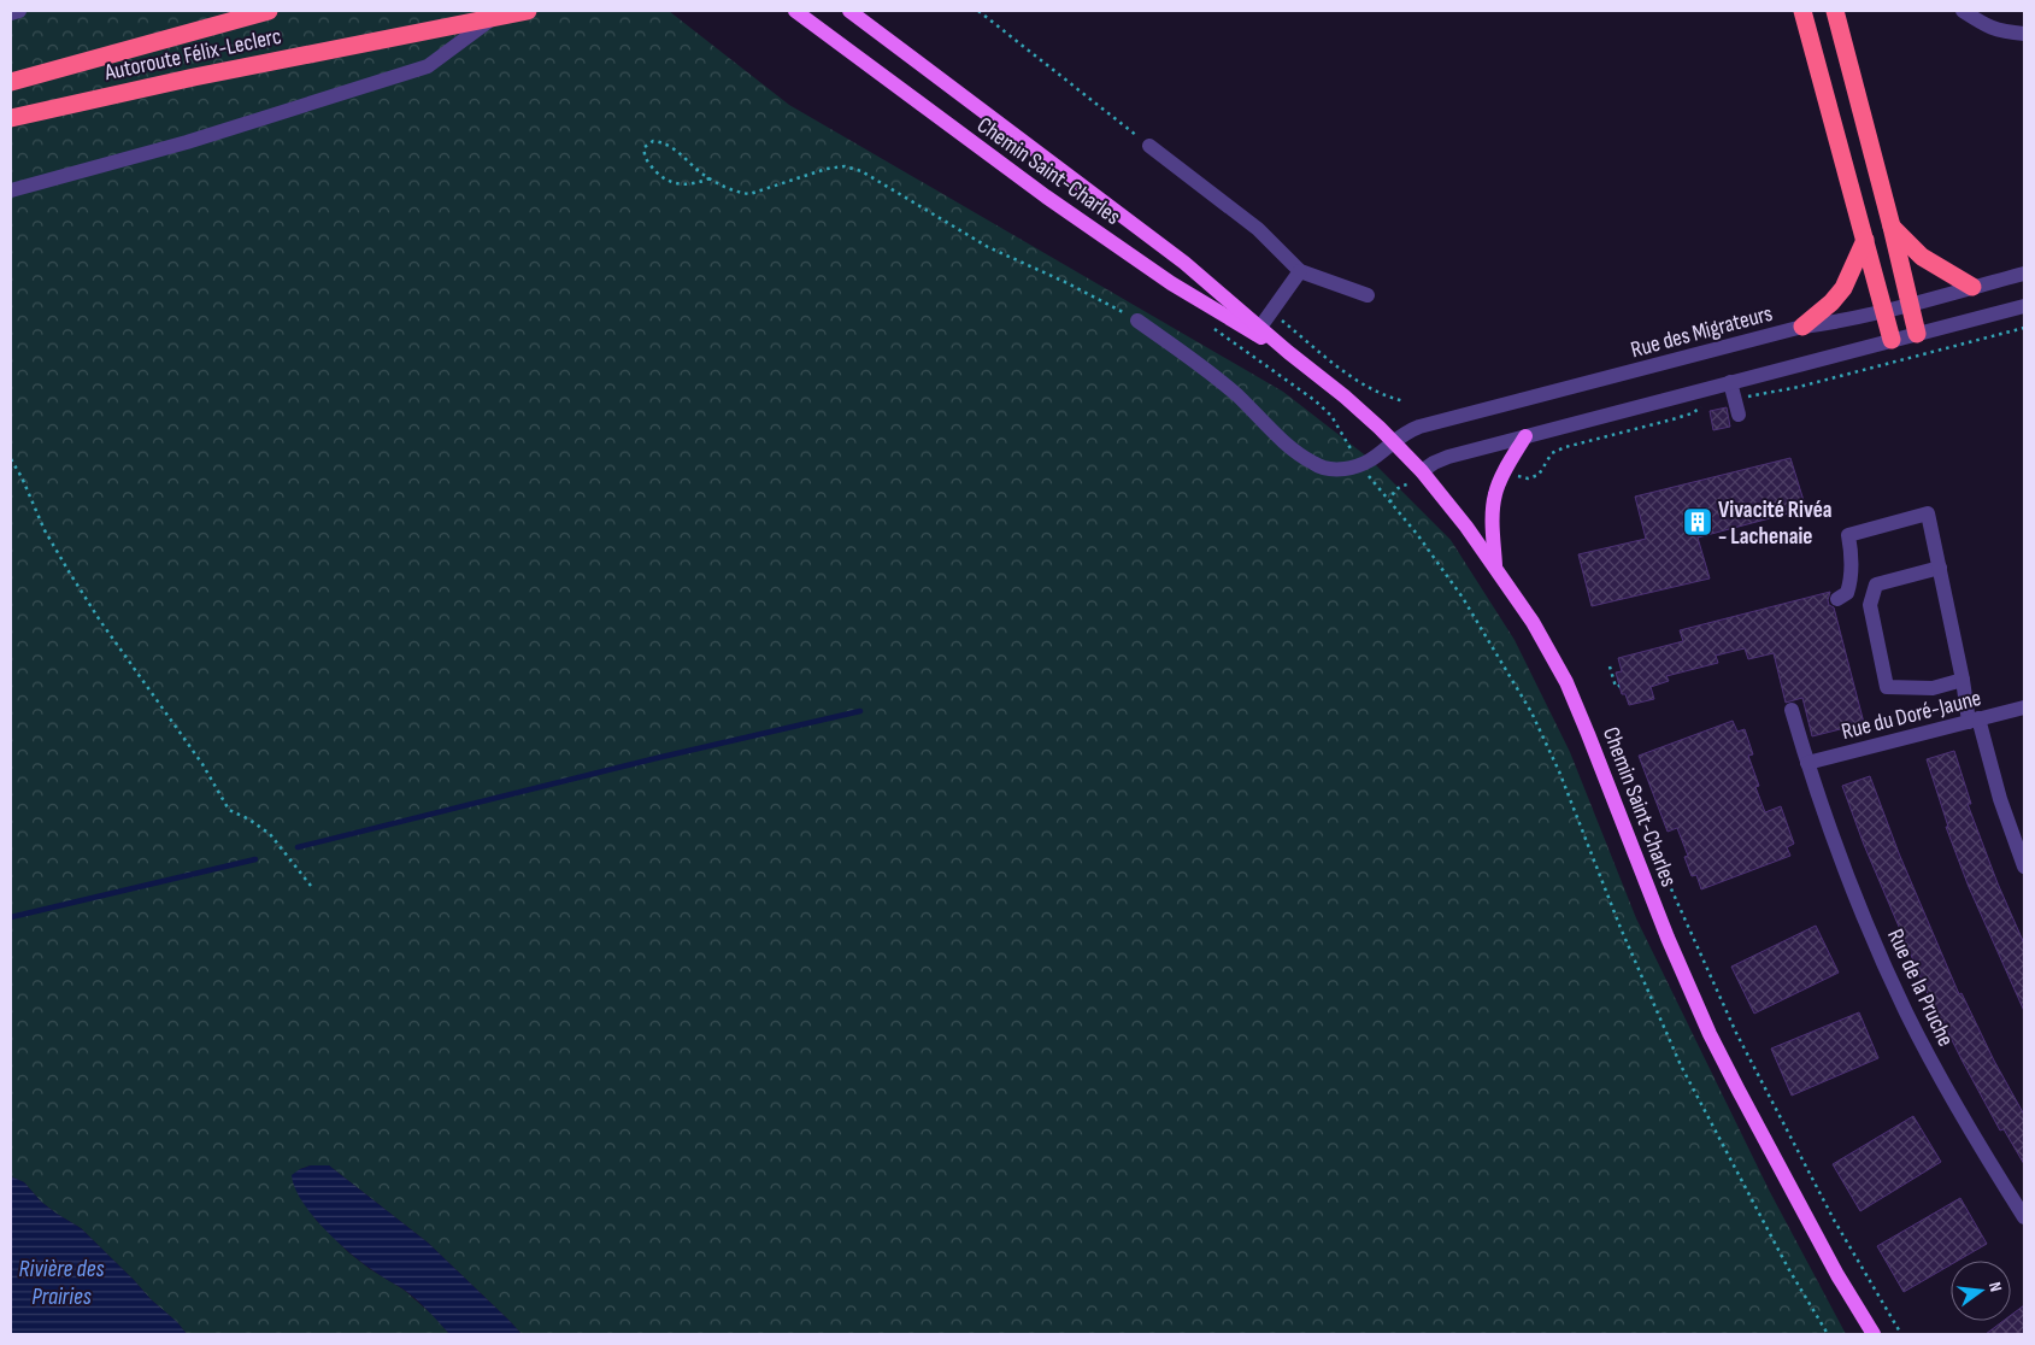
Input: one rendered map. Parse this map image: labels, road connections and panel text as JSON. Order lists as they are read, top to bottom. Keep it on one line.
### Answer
{"streets":{"highway":["Autoroute Félix-Leclerc"],"main road":["Chemin Saint-Charles"],"street":["Rue des Migrateurs","Rue du Doré-Jaune","Rue de la Pruche"]},"crossings":[["Chemin Saint-Charles","Rue des Migrateurs"],["Rue du Doré-Jaune","Rue de la Pruche"]],"water":["Rivière des Prairies"],"places":{"building":["Vivacité Rivéa - Lachenaie"]},"north":"right"}
